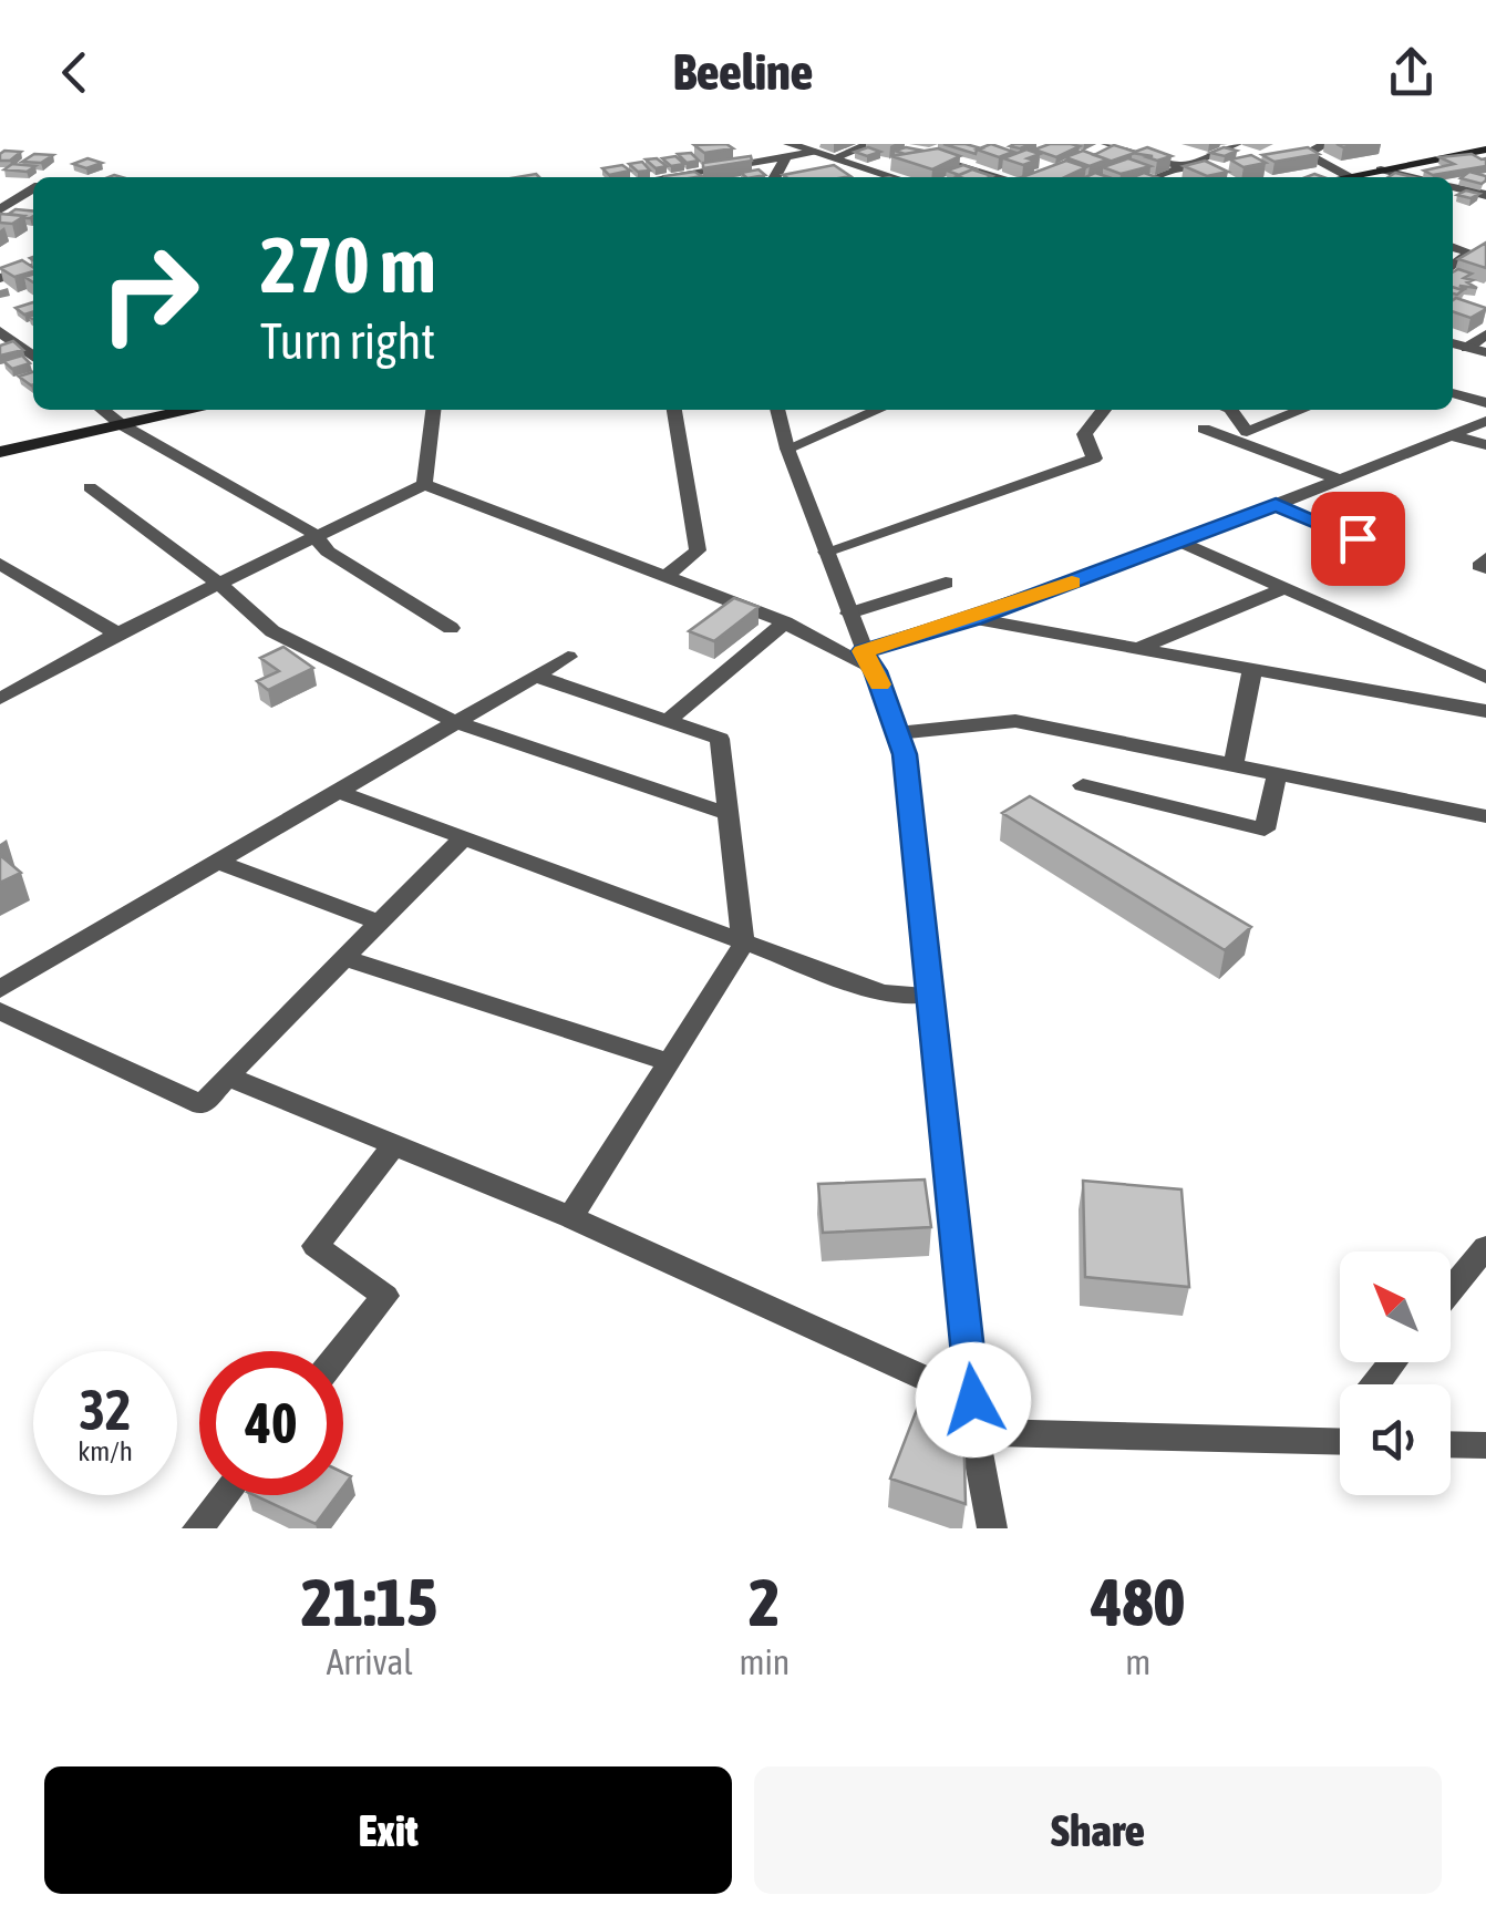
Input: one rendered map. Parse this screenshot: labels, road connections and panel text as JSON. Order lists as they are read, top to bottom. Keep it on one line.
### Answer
{"north":"top left","page":{"header":"Beeline","turn":["270 m","Turn right"],"speed":"32 km/h","limit":"40","eta":["21:15","Arrival","2","min","480","m"],"buttons":["Exit","Share"]}}
